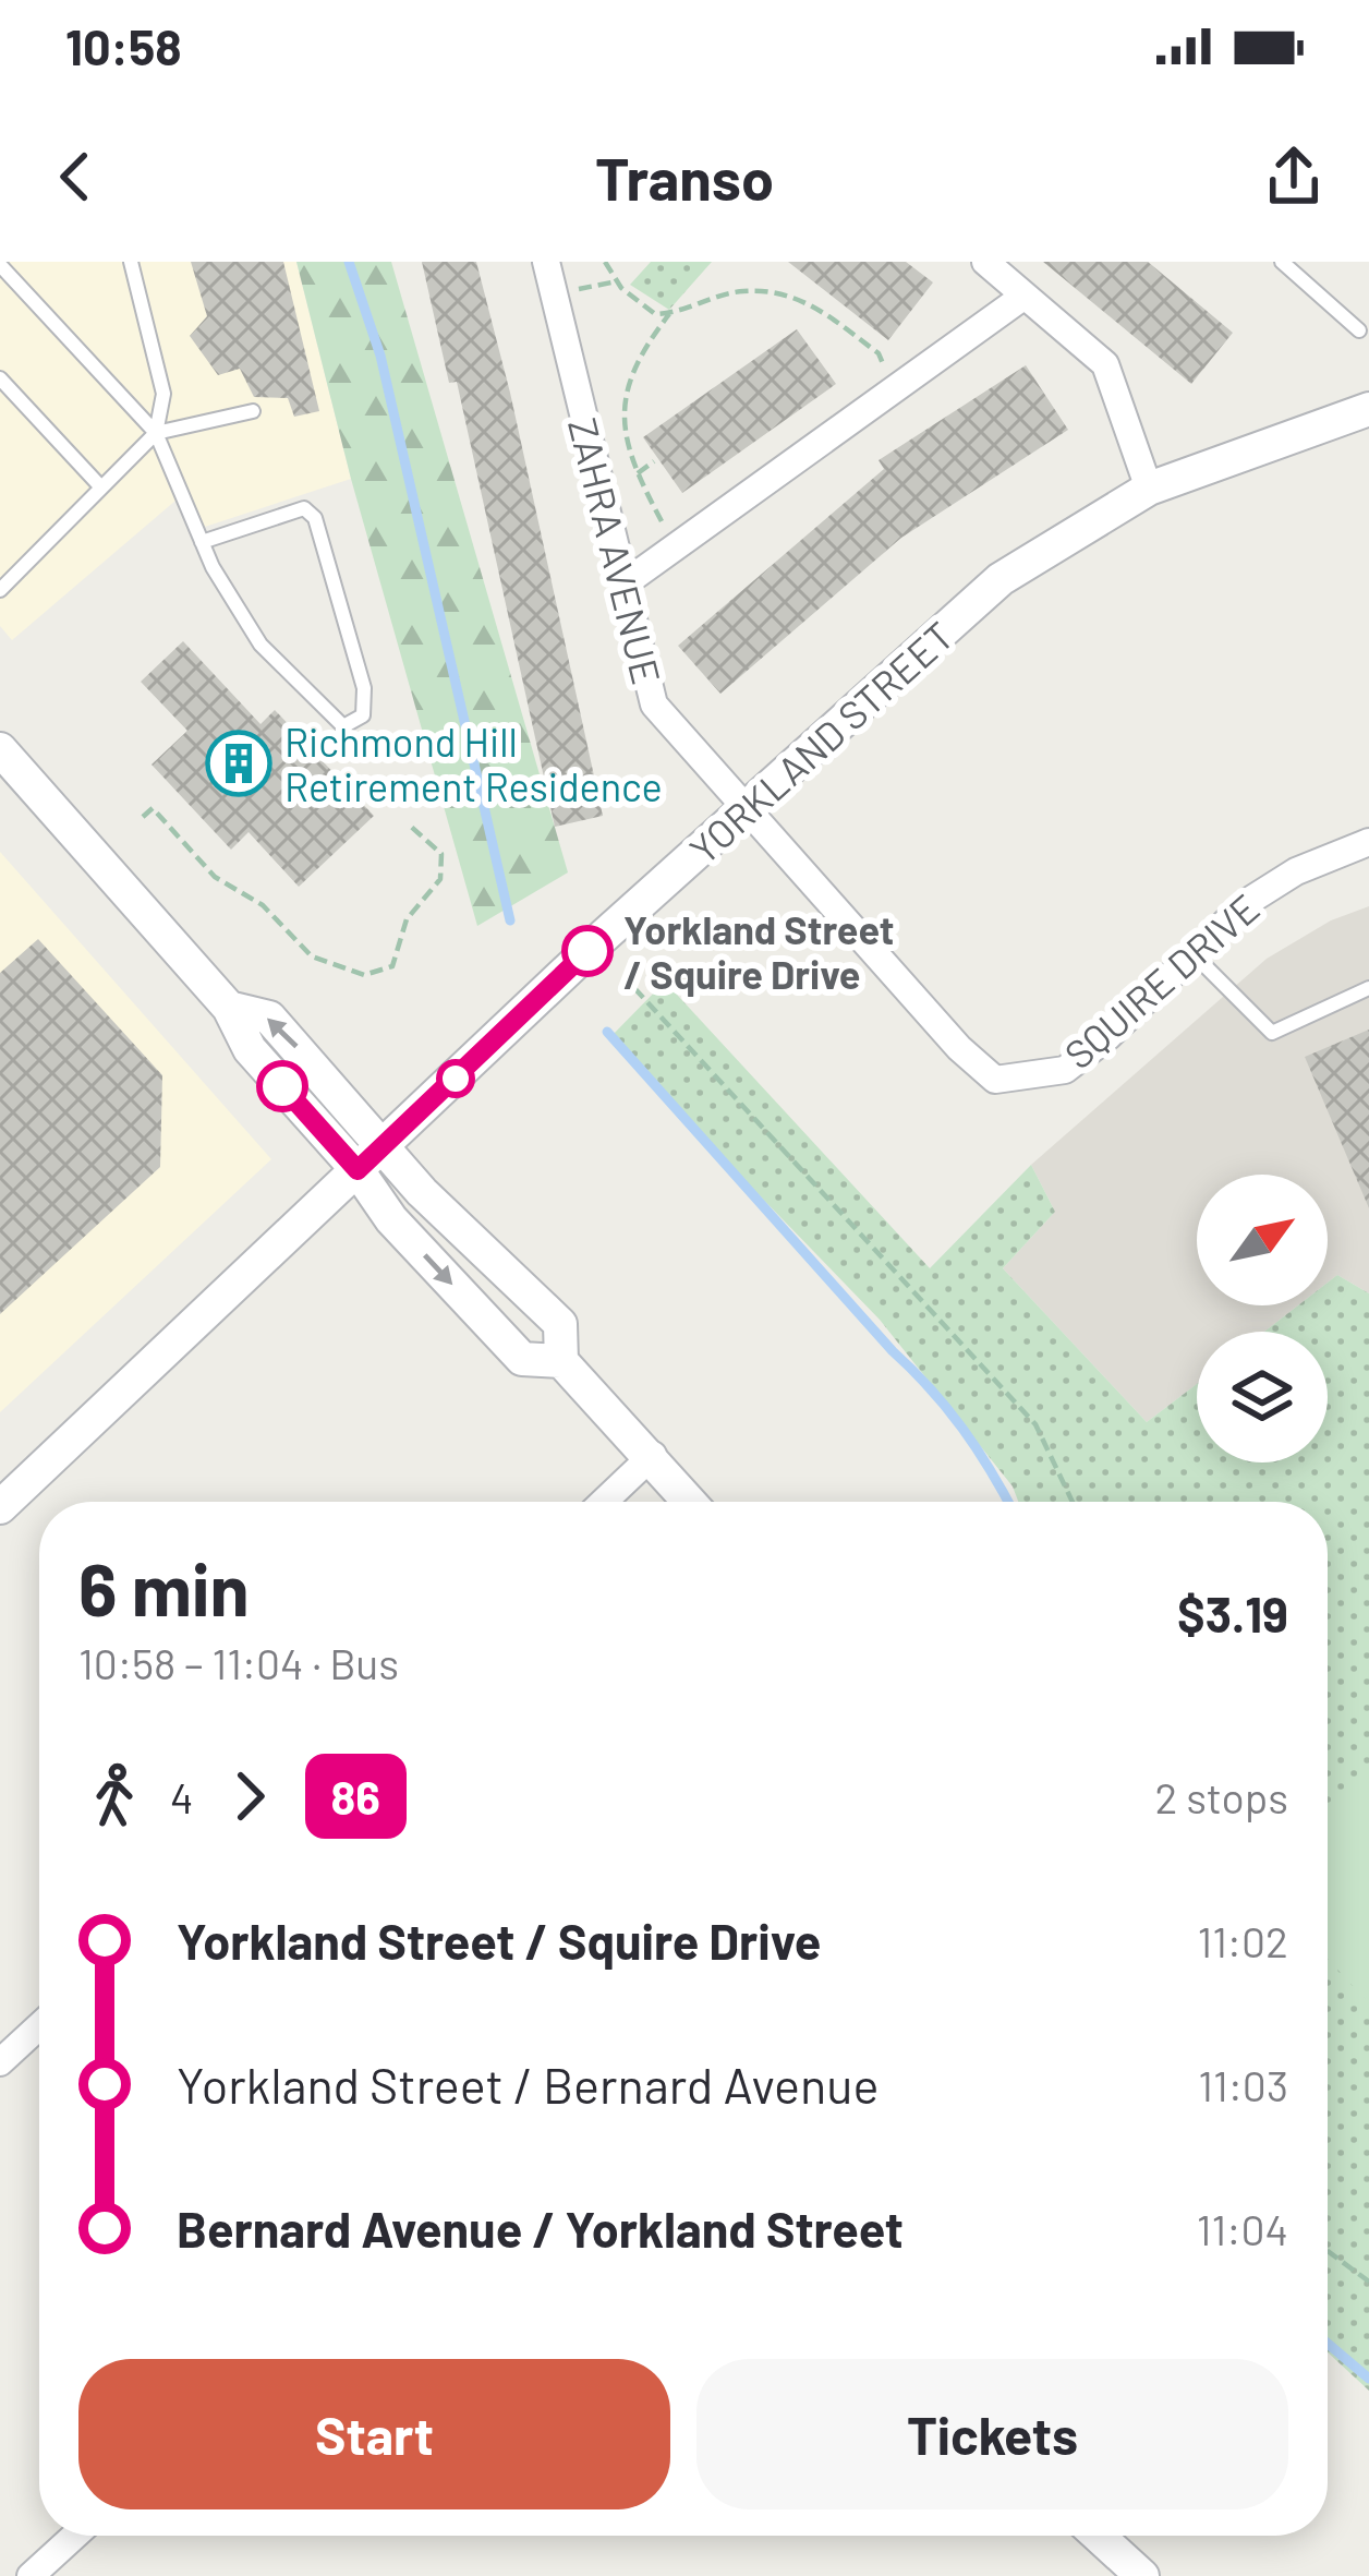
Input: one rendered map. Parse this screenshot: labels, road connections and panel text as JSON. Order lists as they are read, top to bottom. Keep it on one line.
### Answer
{"streets":{"street":["ZAHRA AVENUE","YORKLAND STREET","SQUIRE DRIVE"]},"crossings":[["ZAHRA AVENUE","YORKLAND STREET"],["ZAHRA AVENUE","SQUIRE DRIVE"],["YORKLAND STREET","SQUIRE DRIVE"]],"places":{"building":["Richmond Hill Retirement Residence"],"other":["Yorkland Street / Squire Drive"]},"lines":["bus line 86"],"north":"top right","page":{"status":"10:58","header":"Transo","heading":["6 min","10:58 – 11:04 · Bus","$3.19"],"legs":["4","86","2 stops"],"list":[{"name":"Yorkland Street / Squire Drive","value":"11:02"},{"name":"Yorkland Street / Bernard Avenue","value":"11:03"},{"name":"Bernard Avenue / Yorkland Street","value":"11:04"}],"buttons":["Start","Tickets"]}}
